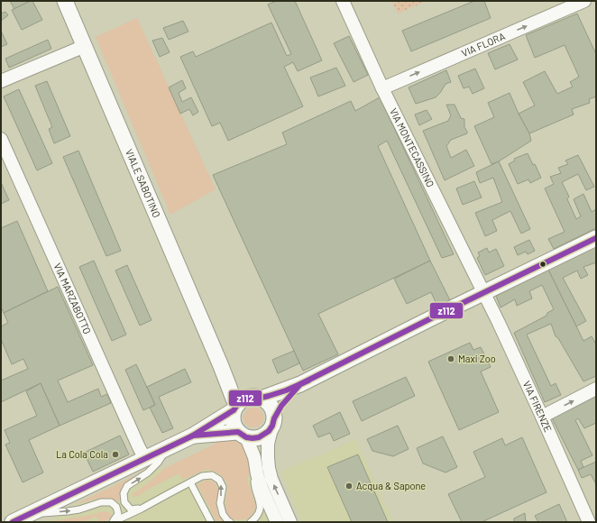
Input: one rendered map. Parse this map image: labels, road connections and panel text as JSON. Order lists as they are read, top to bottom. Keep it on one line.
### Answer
{"streets":{"street":["VIA FLORA","VIA MONTECASSINO","VIALE SABOTINO","VIA MARZABOTTO","VIA FIRENZE"]},"crossings":[["VIA FLORA","VIA MONTECASSINO"],["VIA MONTECASSINO","VIA FIRENZE"]],"one_way":["VIA FLORA"],"places":["Maxi Zoo","La Cola Cola","Acqua & Sapone"],"lines":["transit line z112"]}
